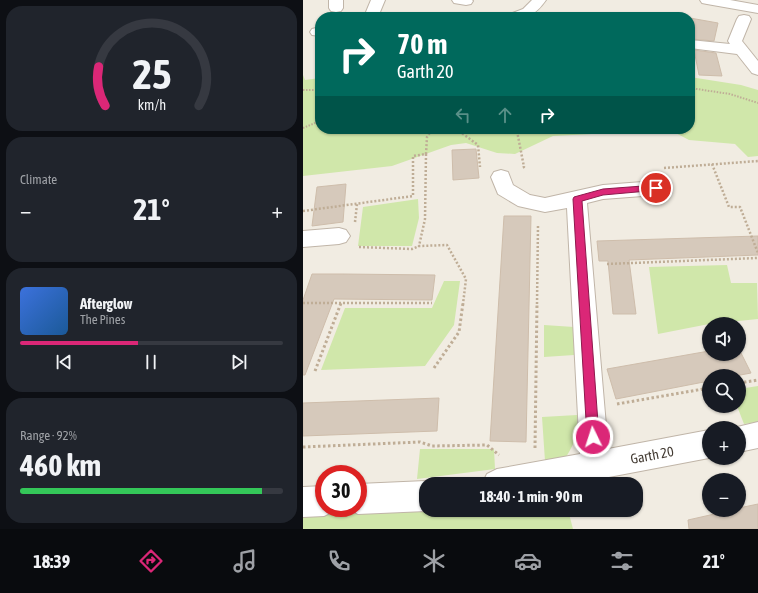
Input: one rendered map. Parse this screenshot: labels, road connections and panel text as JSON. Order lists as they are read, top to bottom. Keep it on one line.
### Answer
{"streets":{"street":["Garth 20"]},"page":{"turn":["70 m","Garth 20"],"tile":["Climate",["Range · 92%","460 km"]],"heat":["−","21°","+"],"song":["Afterglow","The Pines"],"map_buttons":["+","−"],"limit":"30","trip":"18:40 · 1 min · 90 m","tabs":["18:39","21°"],"gauge":["25","km/h"]}}
